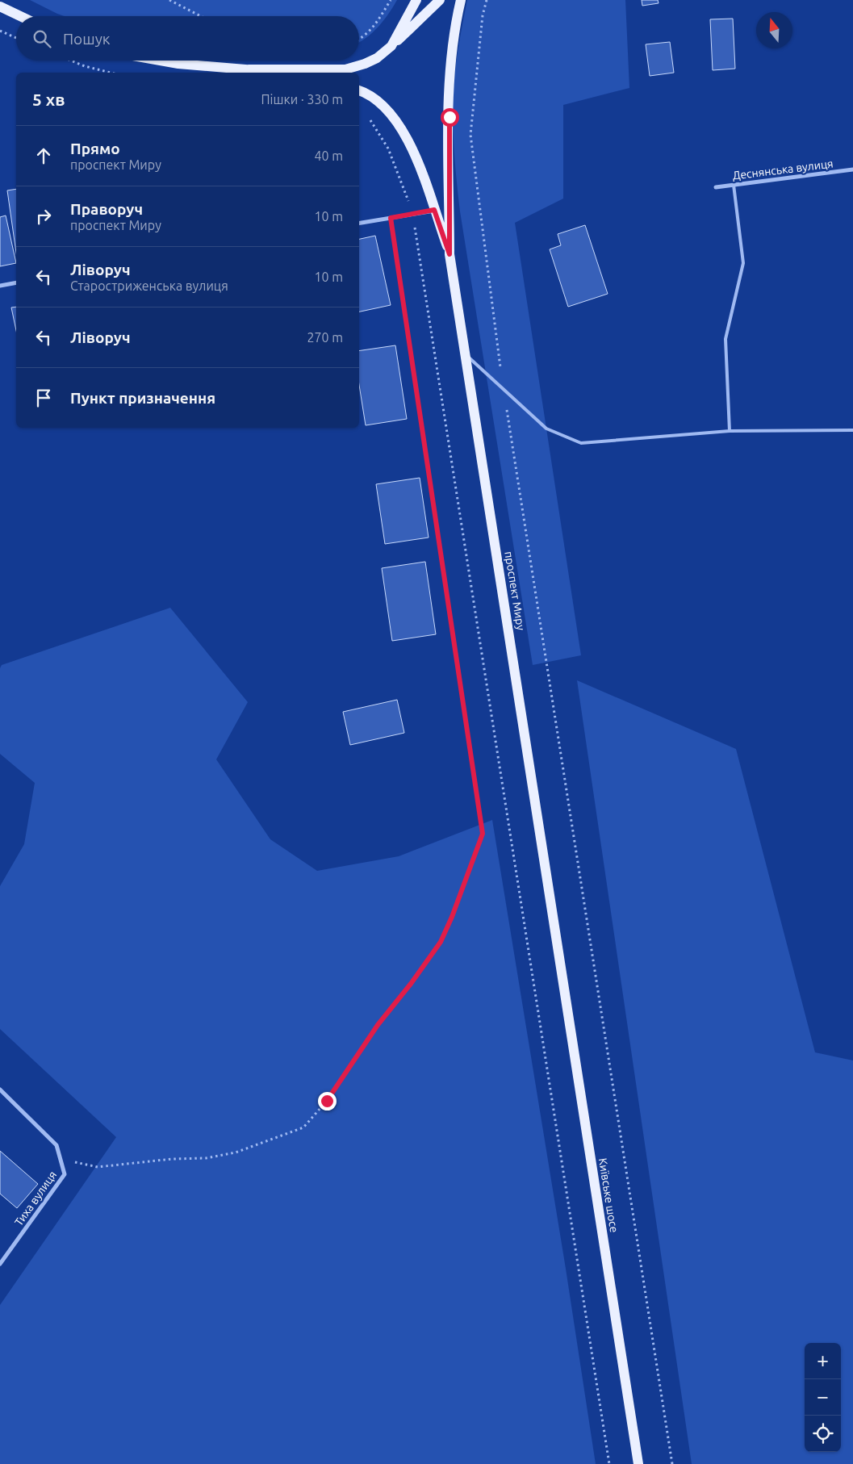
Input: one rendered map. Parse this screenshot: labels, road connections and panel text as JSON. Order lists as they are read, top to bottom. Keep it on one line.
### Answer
{"streets":{"main road":["проспект Миру","Київське шосе"],"street":["Деснянська вулиця","Тиха вулиця"]},"crossings":[["проспект Миру","Київське шосе"]],"north":"top","page":{"search":"Пошук","heading":["5 хв","Пішки · 330 m"],"list":[["Прямо","проспект Миру","40 m"],["Праворуч","проспект Миру","10 m"],["Ліворуч","Старостриженська вулиця","10 m"],["Ліворуч","270 m"],"Пункт призначення"],"map_buttons":["+","−"]}}
